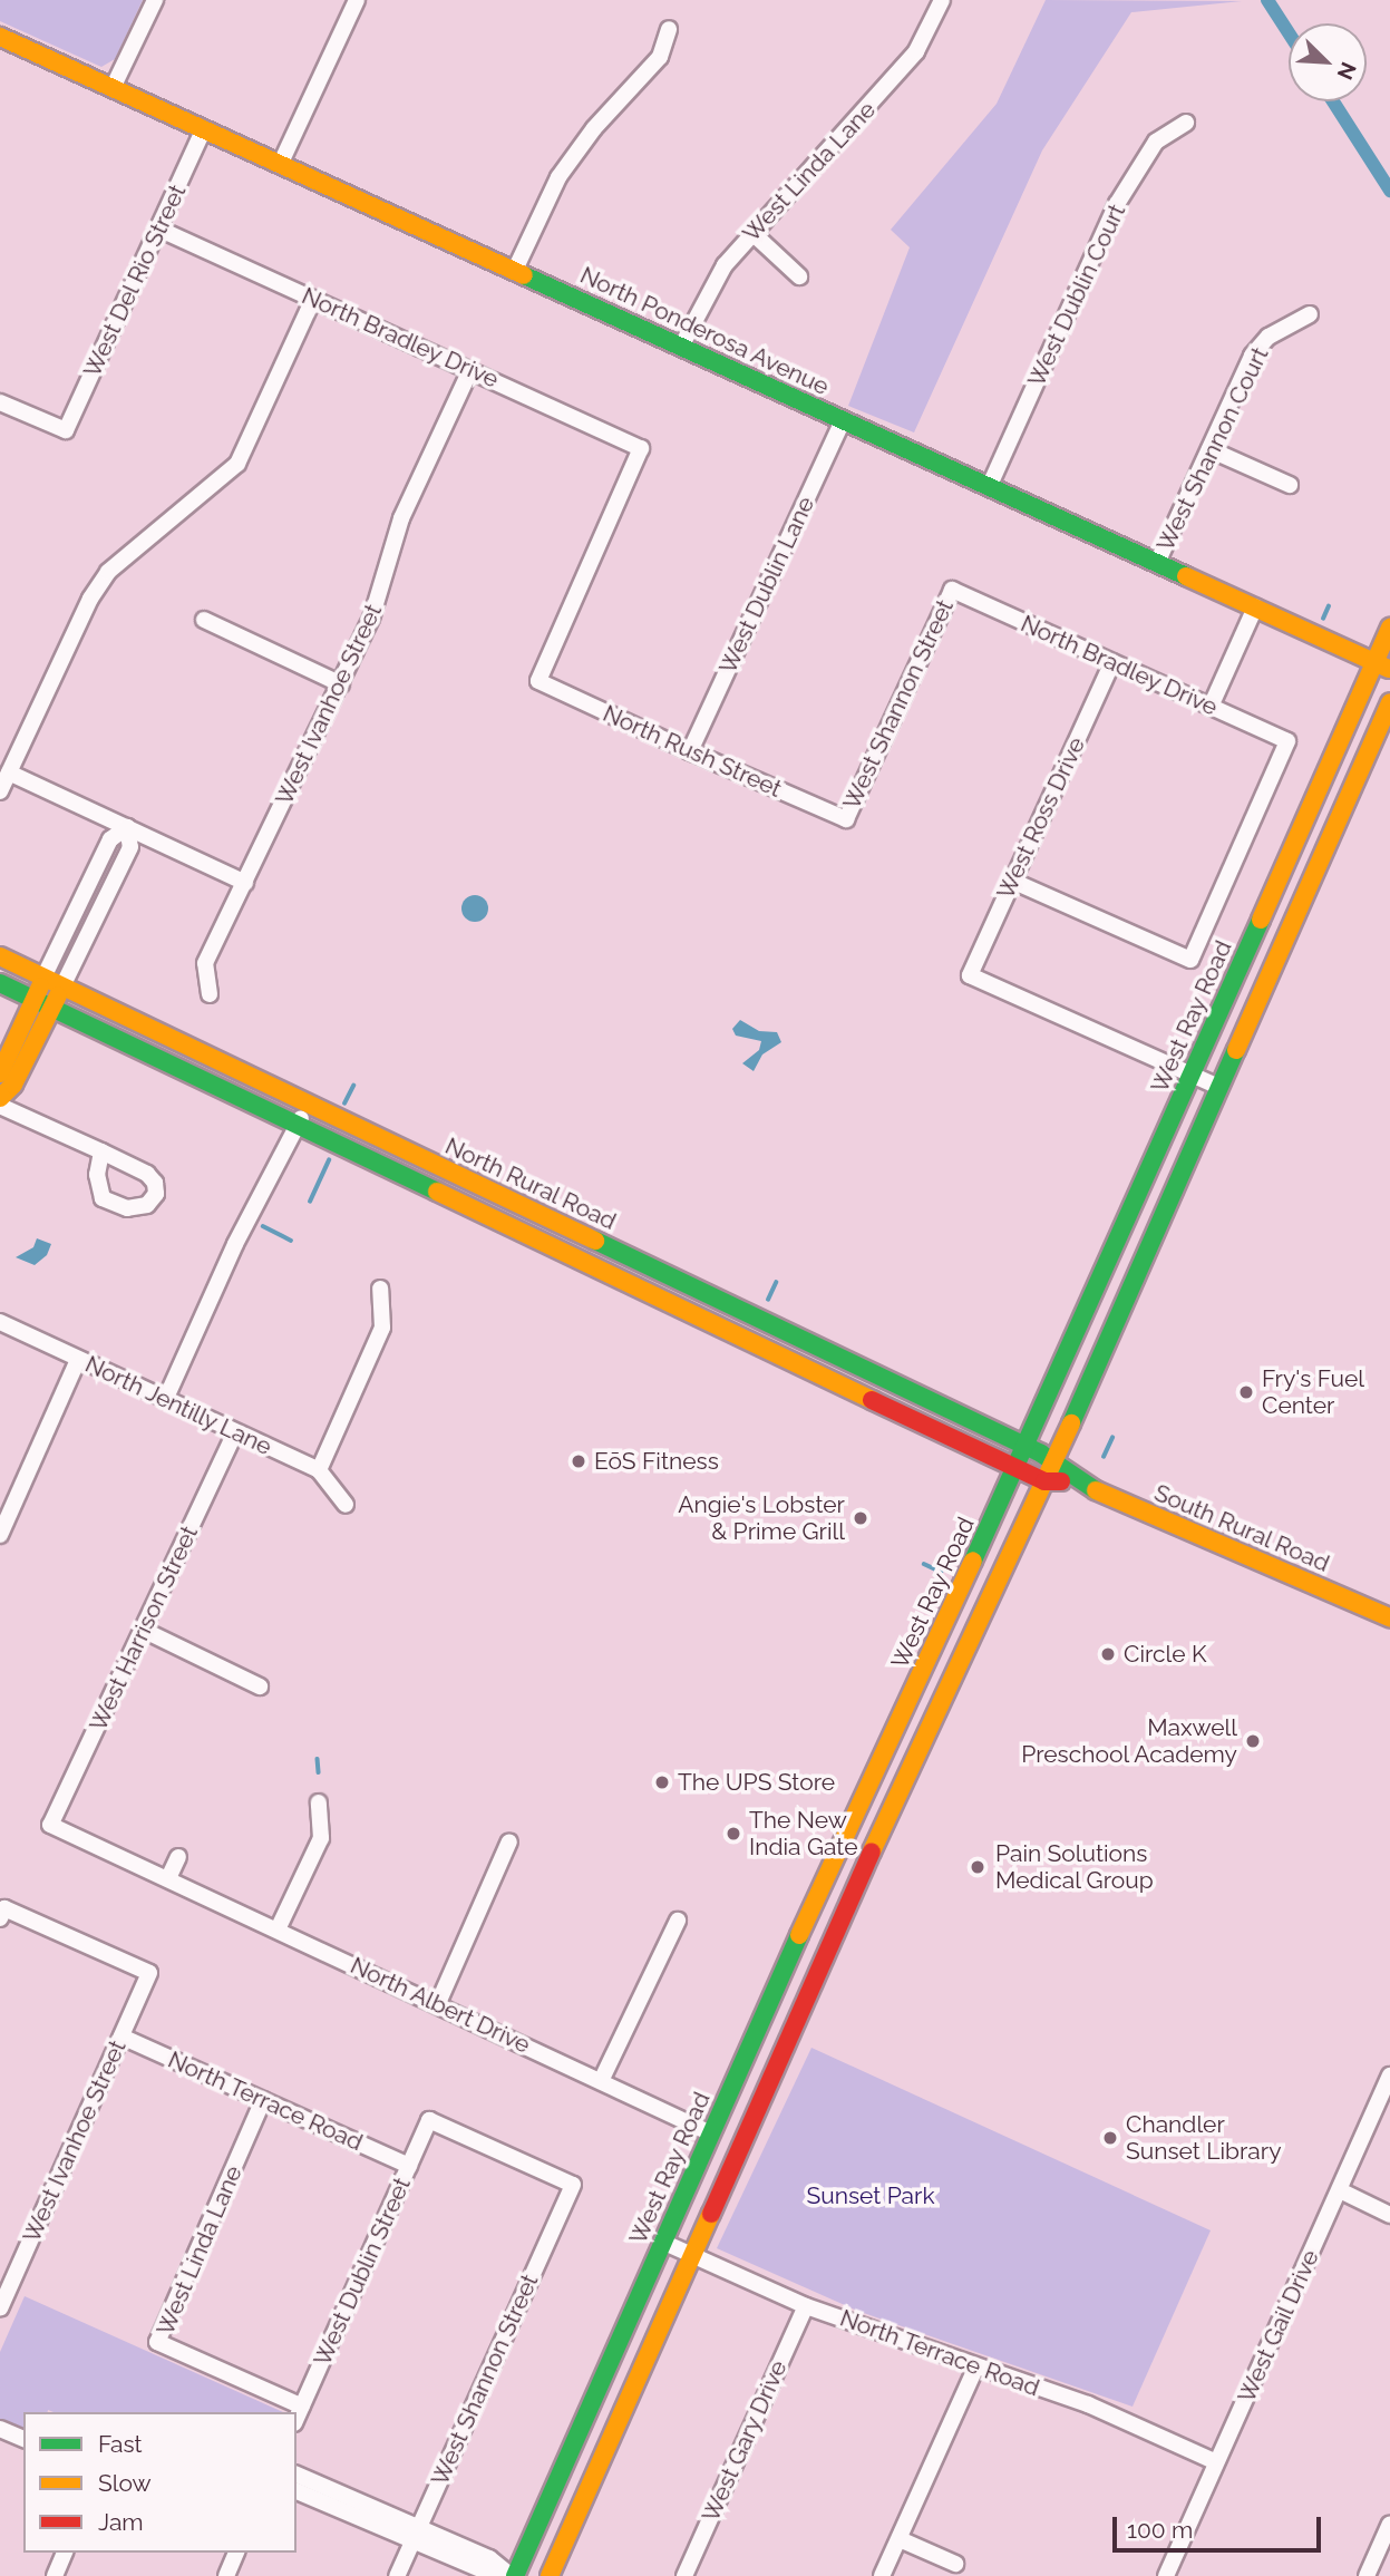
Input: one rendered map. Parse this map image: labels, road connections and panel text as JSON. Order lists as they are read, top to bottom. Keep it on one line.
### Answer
{"streets":{"main road":["North Ponderosa Avenue","West Ray Road","North Rural Road","South Rural Road"],"street":["West Linda Lane","West Del Rio Street","West Dublin Court","North Bradley Drive","West Shannon Court","West Dublin Lane","West Ivanhoe Street","West Shannon Street","North Rush Street","West Ross Drive","North Jentilly Lane","West Harrison Street","North Albert Drive","North Terrace Road","West Dublin Street","West Gail Drive","West Gary Drive"]},"crossings":[["West Linda Lane","North Ponderosa Avenue"],["West Linda Lane","North Terrace Road"],["West Linda Lane","West Dublin Street"],["West Del Rio Street","North Ponderosa Avenue"],["West Del Rio Street","North Bradley Drive"],["West Dublin Court","North Ponderosa Avenue"],["North Ponderosa Avenue","West Shannon Court"],["North Ponderosa Avenue","West Dublin Lane"],["North Ponderosa Avenue","West Ray Road"],["North Bradley Drive","West Ivanhoe Street"],["North Bradley Drive","West Shannon Street"],["North Bradley Drive","North Rush Street"],["North Bradley Drive","West Ross Drive"],["West Dublin Lane","North Rush Street"],["West Ivanhoe Street","North Terrace Road"],["West Shannon Street","North Rush Street"],["West Shannon Street","West Dublin Street"],["West Ross Drive","West Ray Road"],["West Ray Road","North Rural Road"],["West Ray Road","South Rural Road"],["West Ray Road","North Albert Drive"],["West Ray Road","North Terrace Road"],["North Rural Road","South Rural Road"],["North Jentilly Lane","West Harrison Street"],["West Harrison Street","North Albert Drive"],["North Terrace Road","West Dublin Street"],["North Terrace Road","West Gail Drive"],["North Terrace Road","West Gary Drive"]],"parks":["Sunset Park"],"places":["Fry's Fuel Center","EōS Fitness","Angie's Lobster & Prime Grill","Circle K","Maxwell Preschool Academy","The UPS Store","The New India Gate","Pain Solutions Medical Group","Chandler Sunset Library"],"legend":["Fast","Slow","Jam"],"scale_bar":"100 m","north":"bottom right"}
